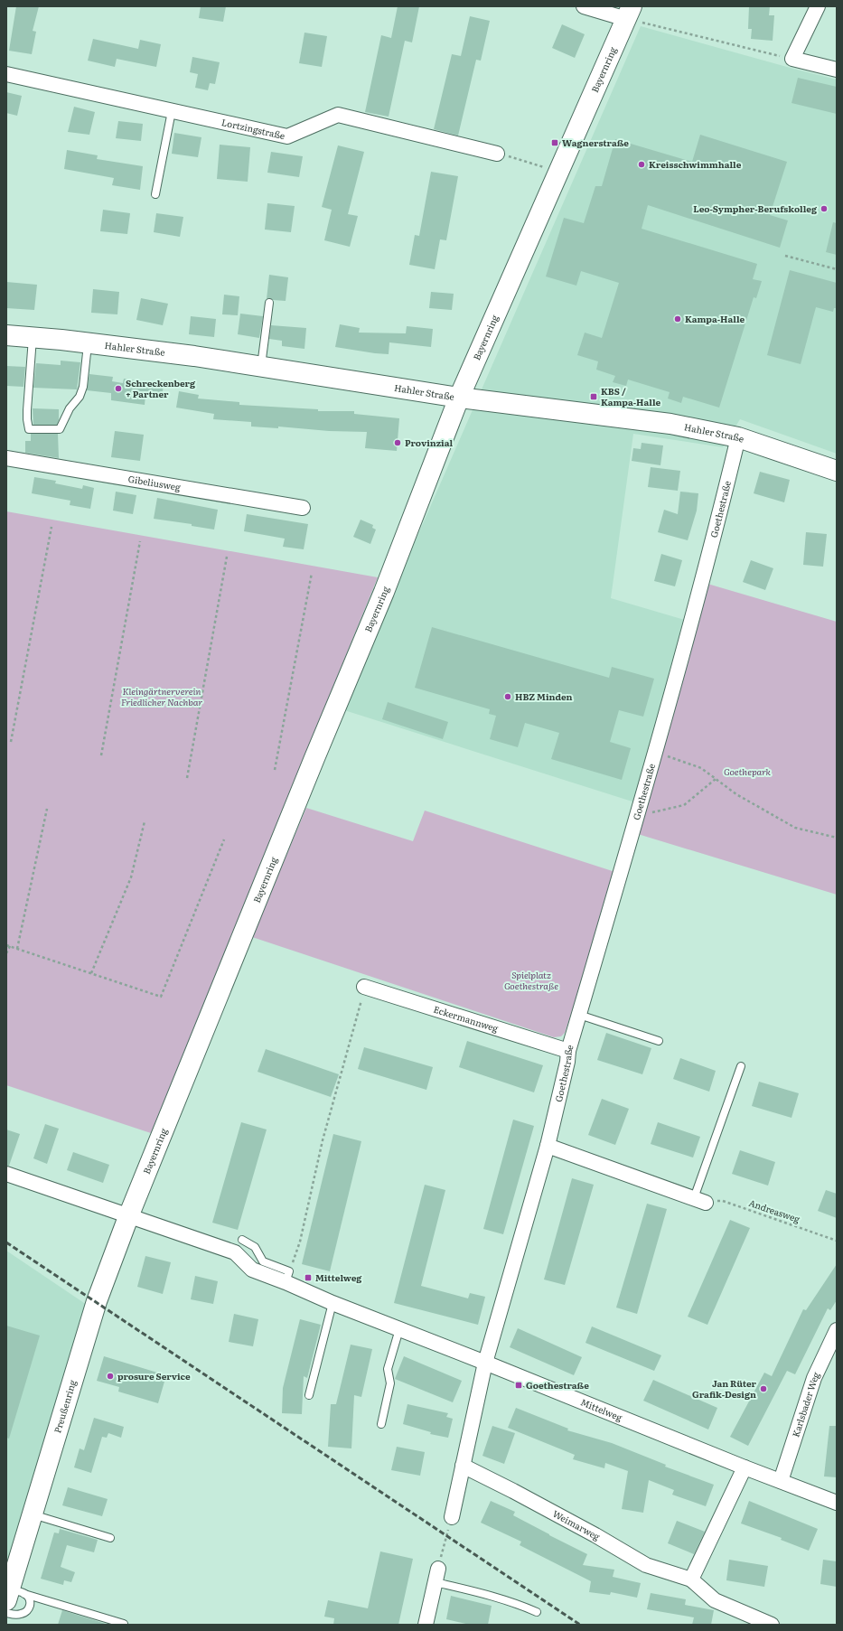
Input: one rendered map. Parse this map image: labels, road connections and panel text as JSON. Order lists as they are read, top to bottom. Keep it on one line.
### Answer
{"streets":{"street":["Bayernring","Lortzingstraße","Hahler Straße","Gibeliusweg","Goethestraße","Eckermannweg","Karlsbader Weg","Preußenring","Mittelweg","Weimarweg"],"path":["Andreasweg"]},"crossings":[["Bayernring","Hahler Straße"],["Bayernring","Preußenring"],["Bayernring","Mittelweg"],["Hahler Straße","Goethestraße"],["Goethestraße","Eckermannweg"],["Goethestraße","Mittelweg"],["Goethestraße","Weimarweg"],["Karlsbader Weg","Mittelweg"],["Preußenring","Mittelweg"]],"parks":["Kleingärtnerverein Friedlicher Nachbar","Goethepark","Spielplatz Goethestraße"],"places":{"transit":["Wagnerstraße","KBS / Kampa-Halle","Mittelweg","Goethestraße"],"other":["Kreisschwimmhalle","Leo-Sympher-Berufskolleg","Kampa-Halle","Schreckenberg + Partner","Provinzial","HBZ Minden","prosure Service","Jan Rüter Grafik-Design"]}}
